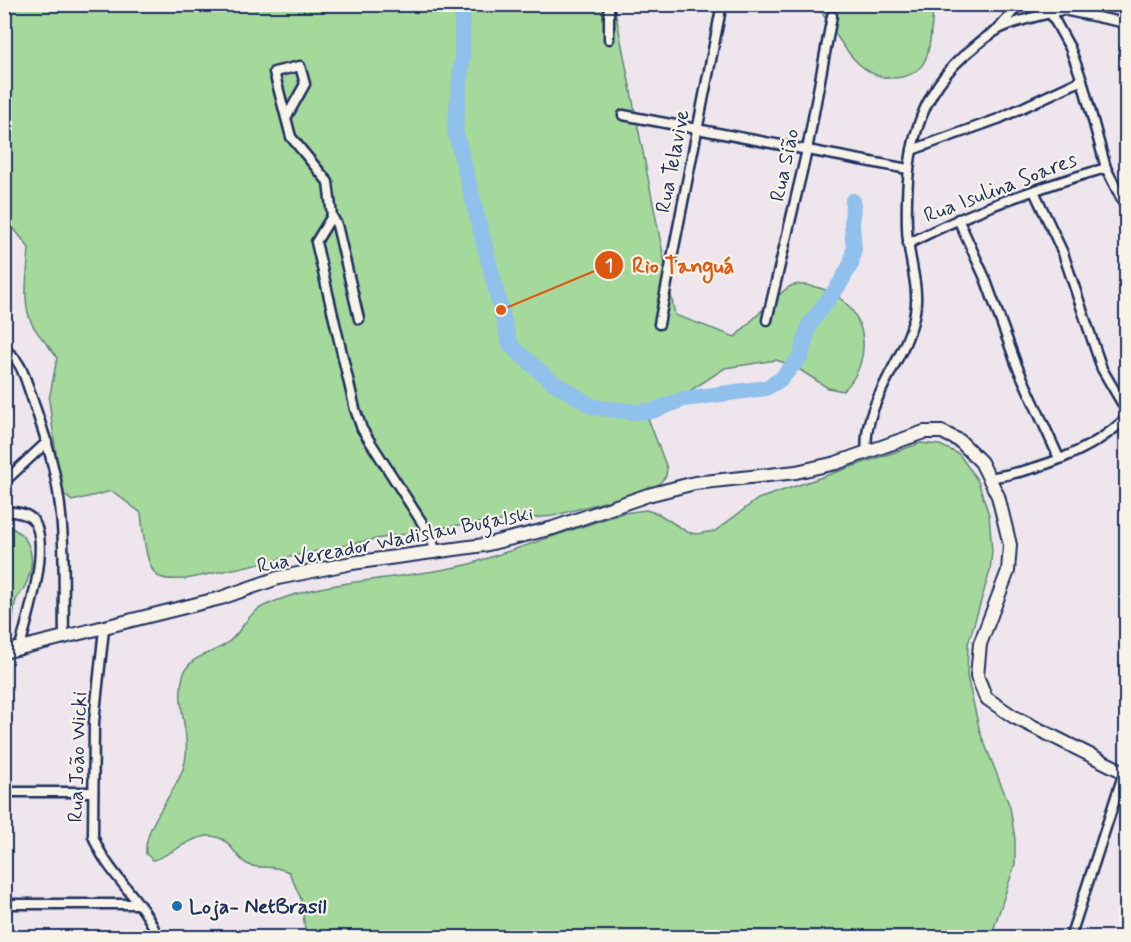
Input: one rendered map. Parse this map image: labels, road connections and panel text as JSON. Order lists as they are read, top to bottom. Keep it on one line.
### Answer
{"streets":{"main road":["Rua Vereador Wadislau Bugalski"],"street":["Rua Telavive","Rua Sião","Rua Isulina Soares","Rua João Wicki"]},"crossings":[["Rua Vereador Wadislau Bugalski","Rua João Wicki"]],"places":["Rio Tanguá","Loja- NetBrasil"]}
